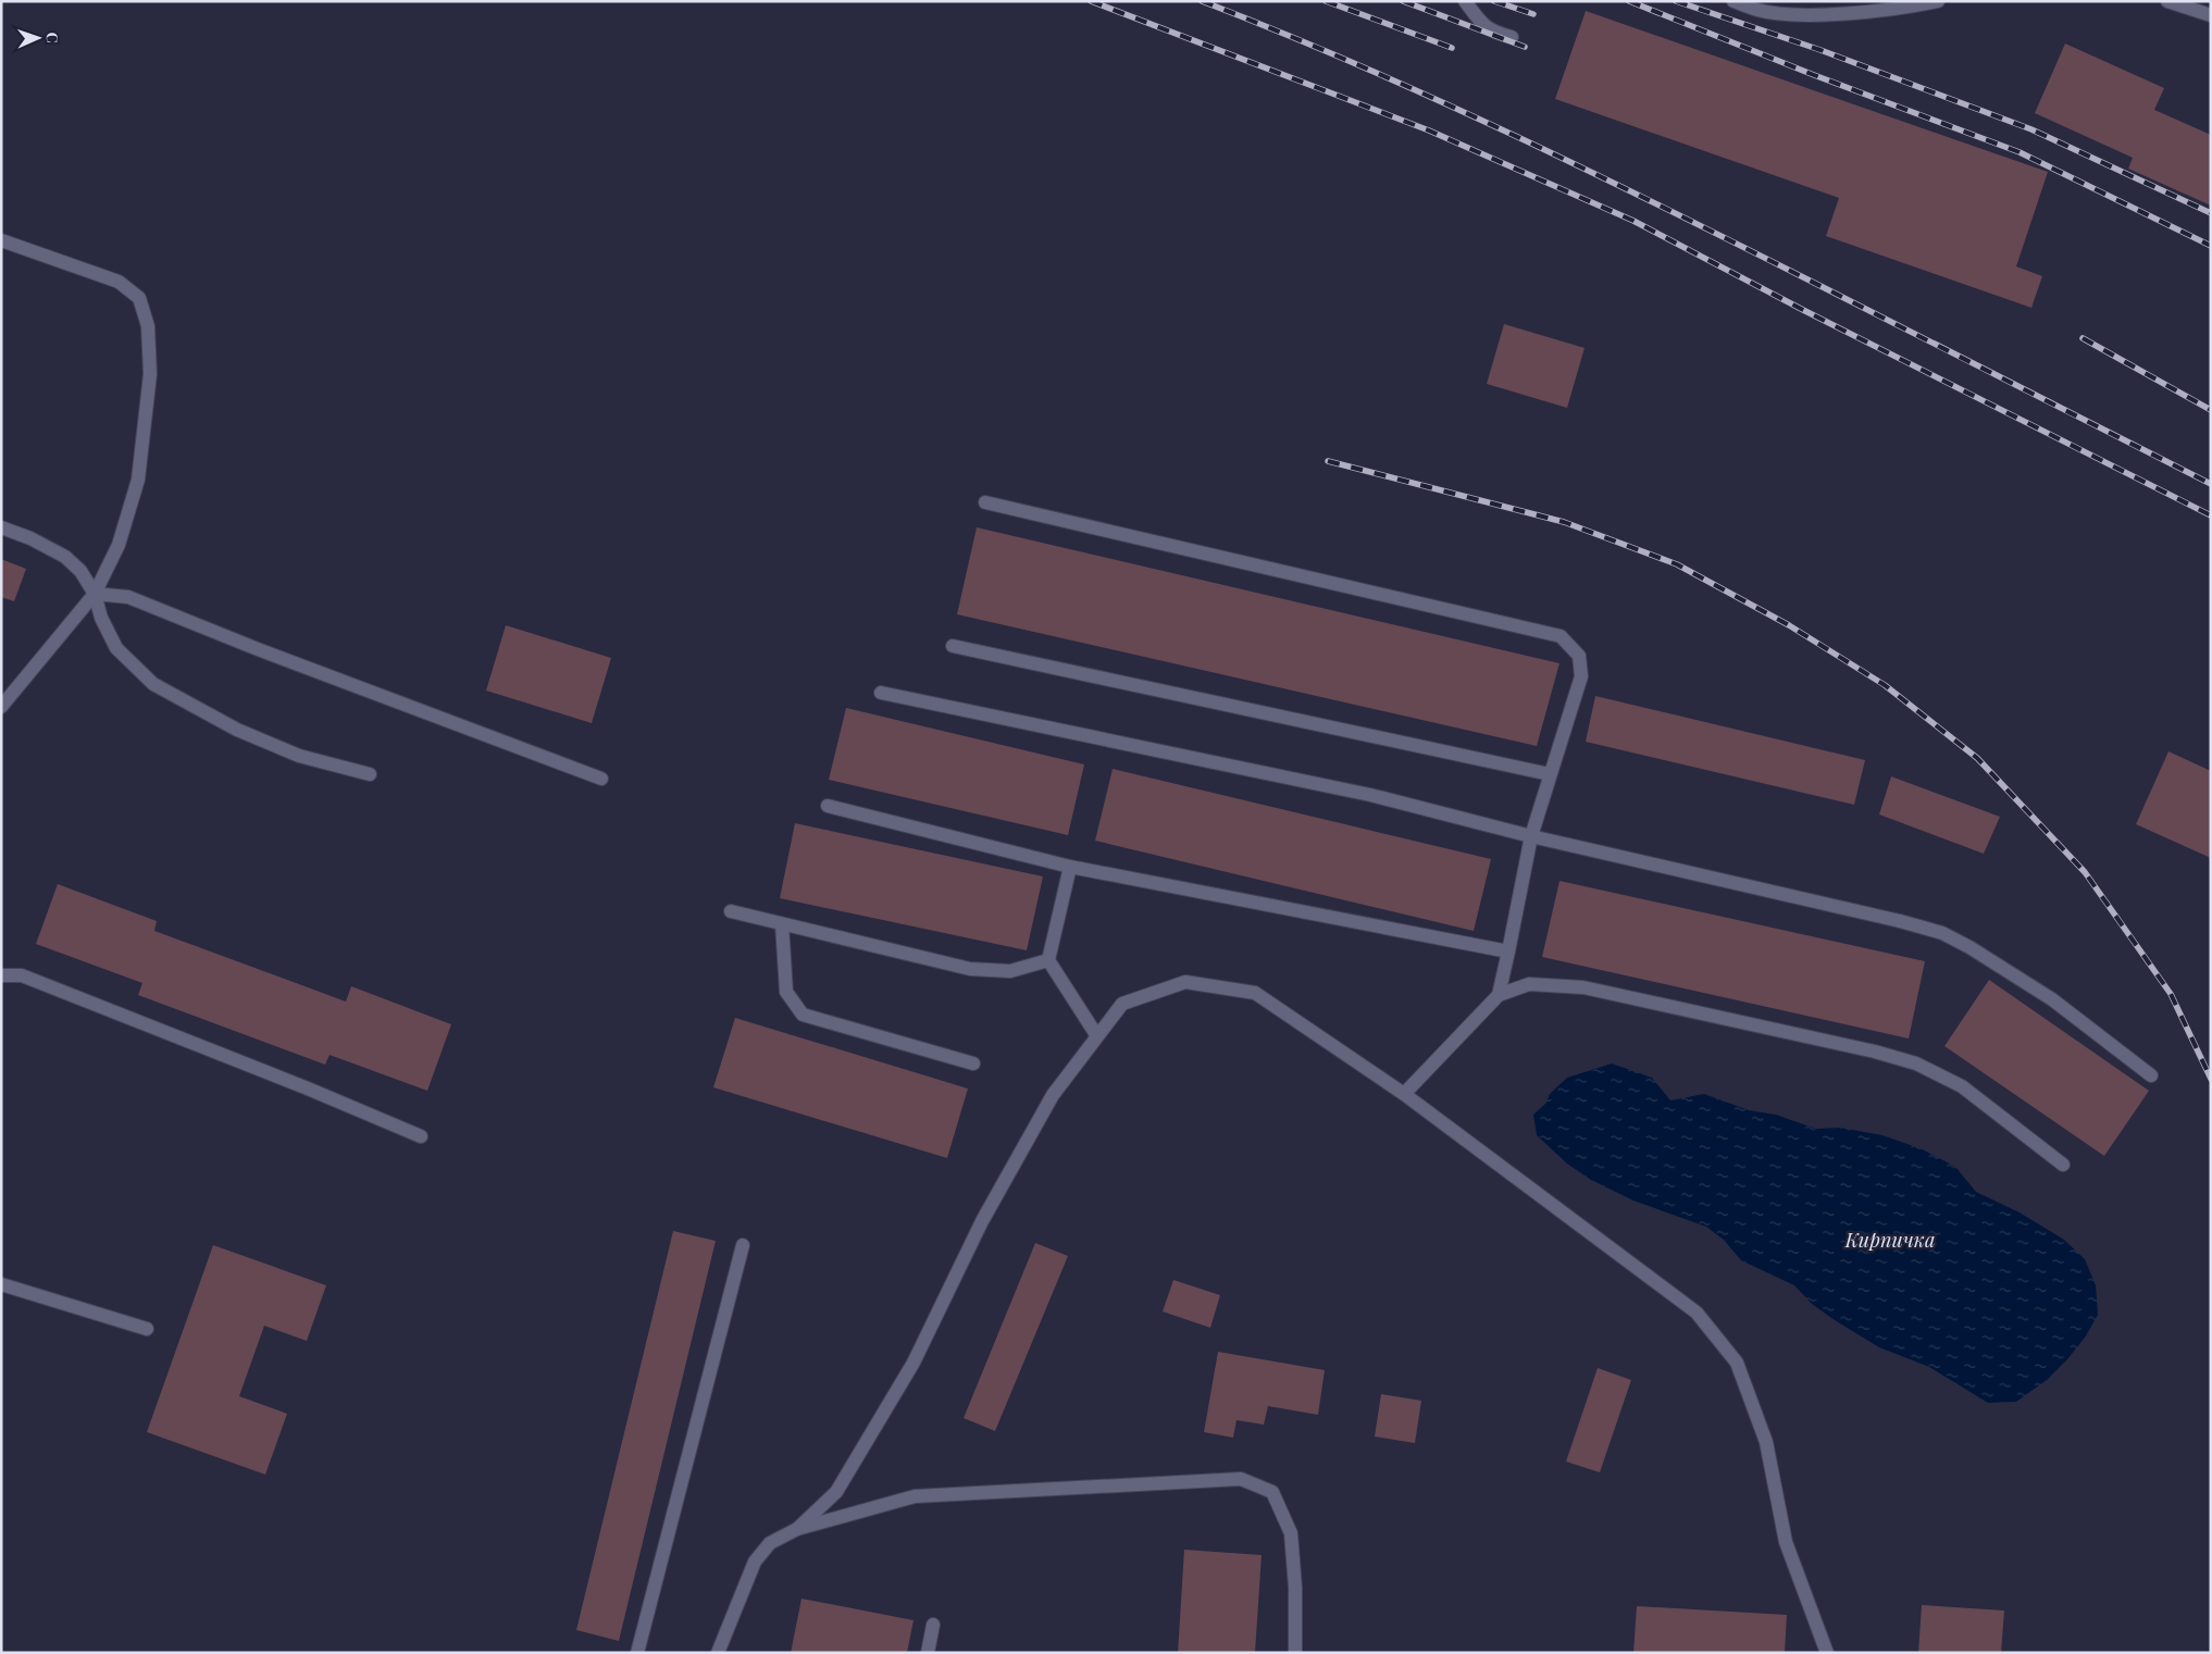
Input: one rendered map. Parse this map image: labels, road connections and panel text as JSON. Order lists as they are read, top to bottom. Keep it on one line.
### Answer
{"water":["Кирпичка"],"north":"right"}
